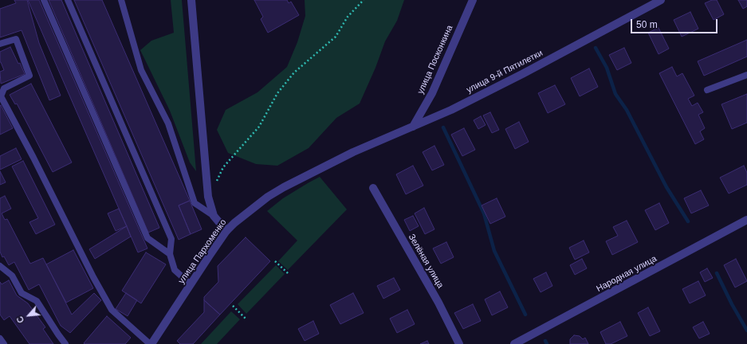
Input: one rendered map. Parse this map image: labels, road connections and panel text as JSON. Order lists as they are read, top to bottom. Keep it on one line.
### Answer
{"streets":{"street":["улица Посконкина","улица 9-й Пятилетки","улица Пархоменко","Зелёная улица","Народная улица"]},"crossings":[["улица Посконкина","улица 9-й Пятилетки"],["улица 9-й Пятилетки","улица Пархоменко"]],"scale_bar":"50 m","north":"bottom left"}
